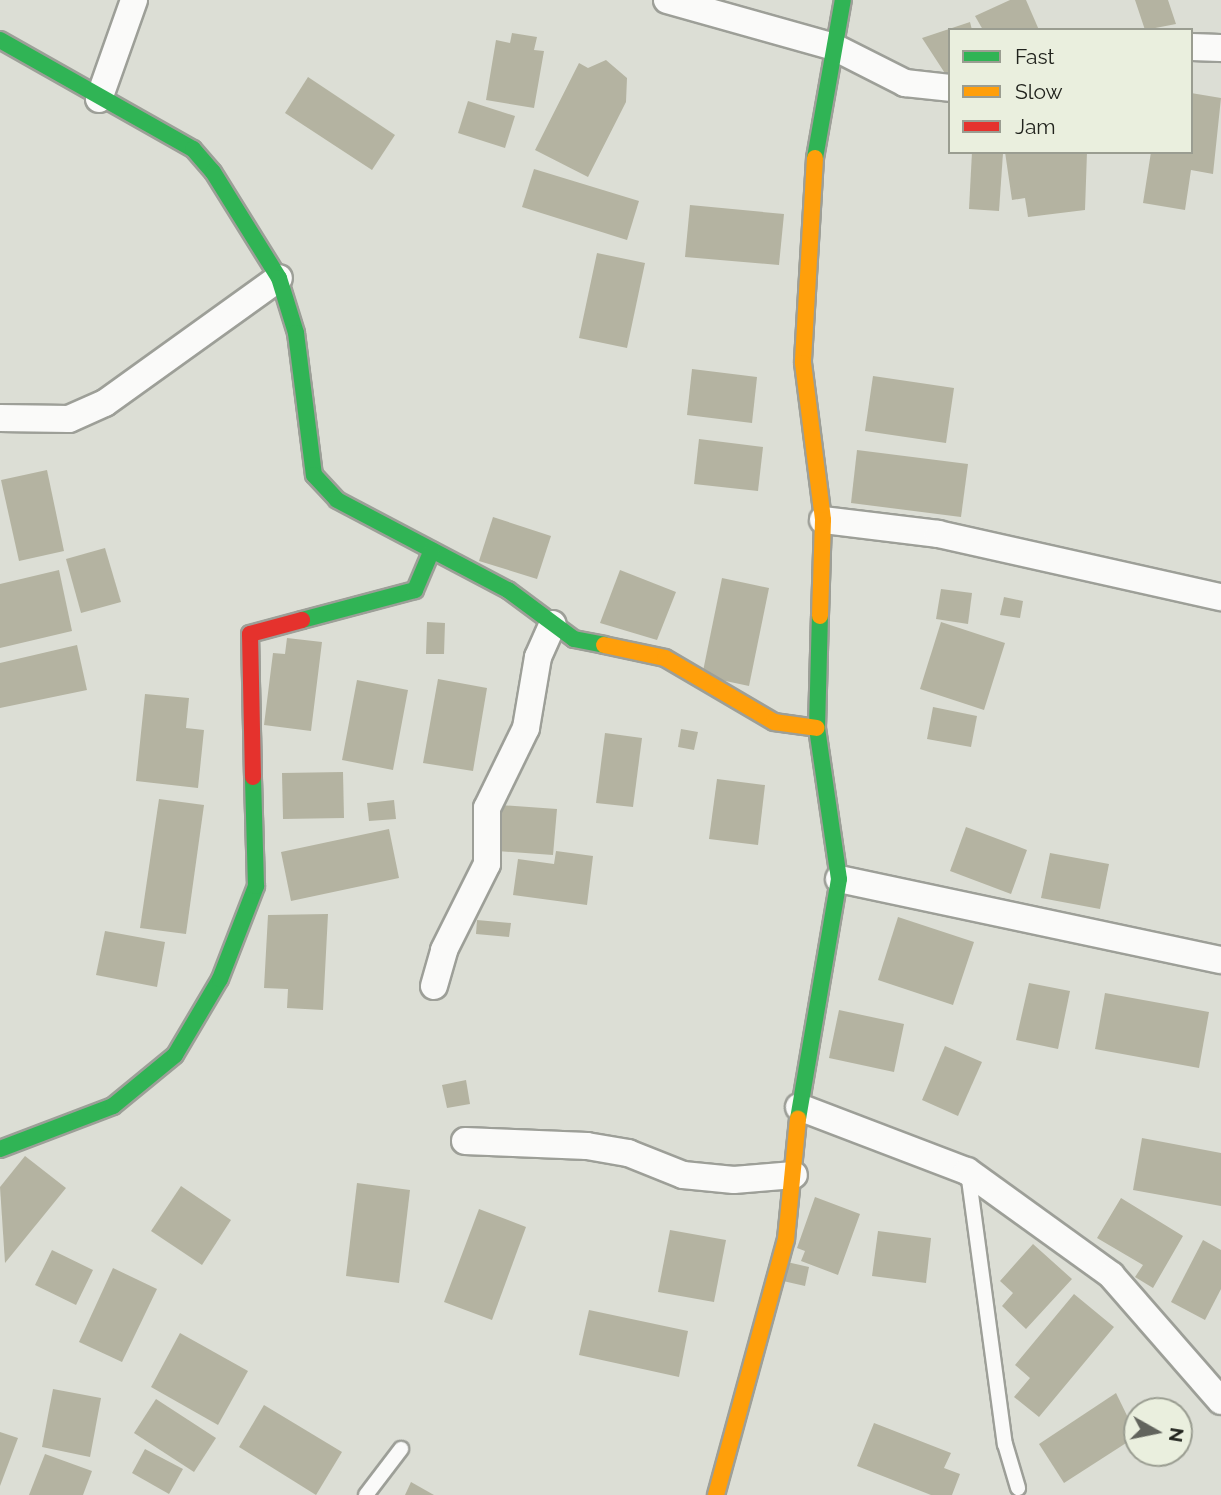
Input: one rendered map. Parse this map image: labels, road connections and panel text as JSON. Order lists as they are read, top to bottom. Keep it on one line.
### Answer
{"legend":["Fast","Slow","Jam"],"north":"right"}
